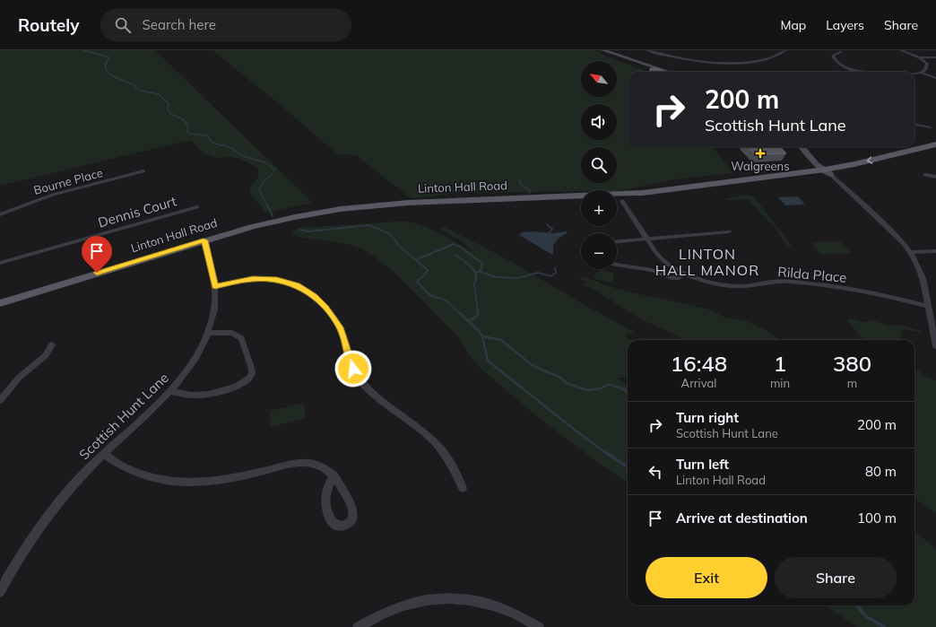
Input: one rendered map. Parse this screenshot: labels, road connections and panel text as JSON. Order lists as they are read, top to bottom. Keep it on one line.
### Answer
{"streets":{"main road":["Linton Hall Road"],"street":["Bourne Place","Dennis Court","Rilda Place","Scottish Hunt Lane"]},"crossings":[["Linton Hall Road","Rilda Place"],["Linton Hall Road","Scottish Hunt Lane"]],"districts":["LINTON HALL MANOR"],"places":{"health":["Walgreens"]},"north":"top left","page":{"header":"Routely","search":"Search here","nav":["Map","Layers","Share"],"map_buttons":["+","−"],"turn":["200 m","Scottish Hunt Lane"],"eta":["16:48","Arrival","1","min","380","m"],"list":[{"name":"Turn right","note":"Scottish Hunt Lane","value":"200 m"},{"name":"Turn left","note":"Linton Hall Road","value":"80 m"},{"name":"Arrive at destination","value":"100 m"}],"buttons":["Exit","Share"]}}
